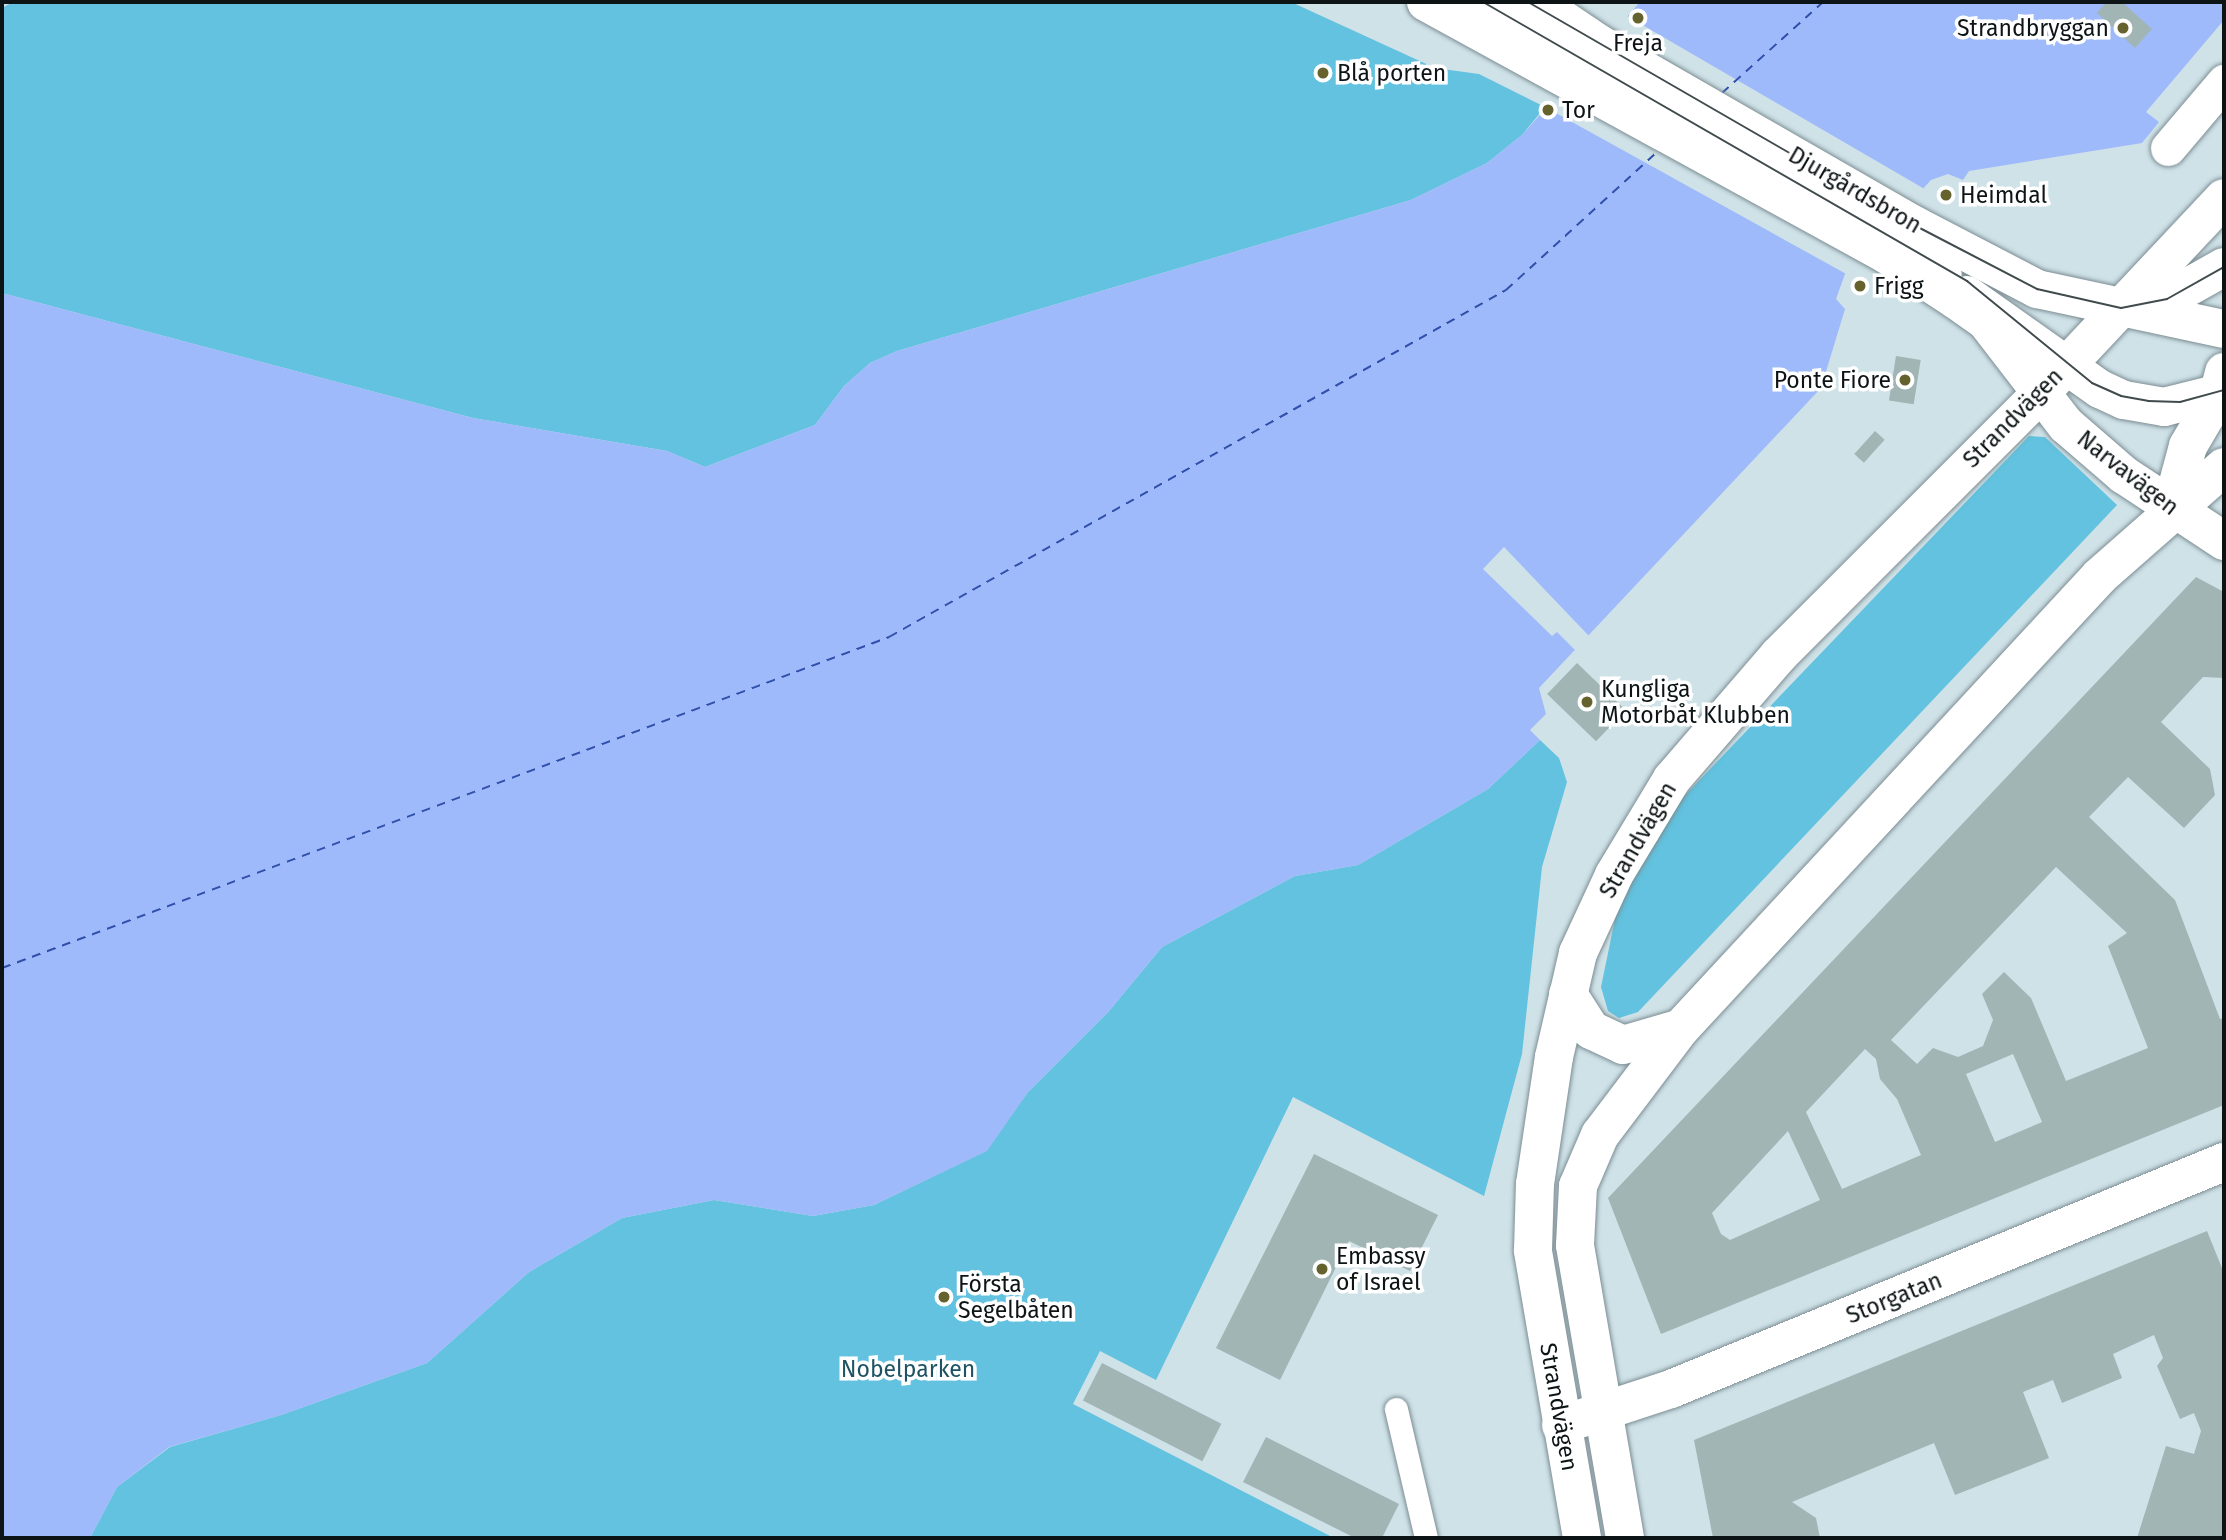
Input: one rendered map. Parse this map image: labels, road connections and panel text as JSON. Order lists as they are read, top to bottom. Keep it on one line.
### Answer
{"streets":{"street":["Djurgårdsbron","Strandvägen","Narvavägen","Storgatan"]},"crossings":[["Djurgårdsbron","Strandvägen"],["Djurgårdsbron","Narvavägen"],["Strandvägen","Narvavägen"],["Strandvägen","Storgatan"]],"parks":["Nobelparken"],"places":["Freja","Strandbryggan","Blå porten","Tor","Heimdal","Frigg","Ponte Fiore","Kungliga Motorbåt Klubben","Embassy of Israel","Första Segelbåten"]}
